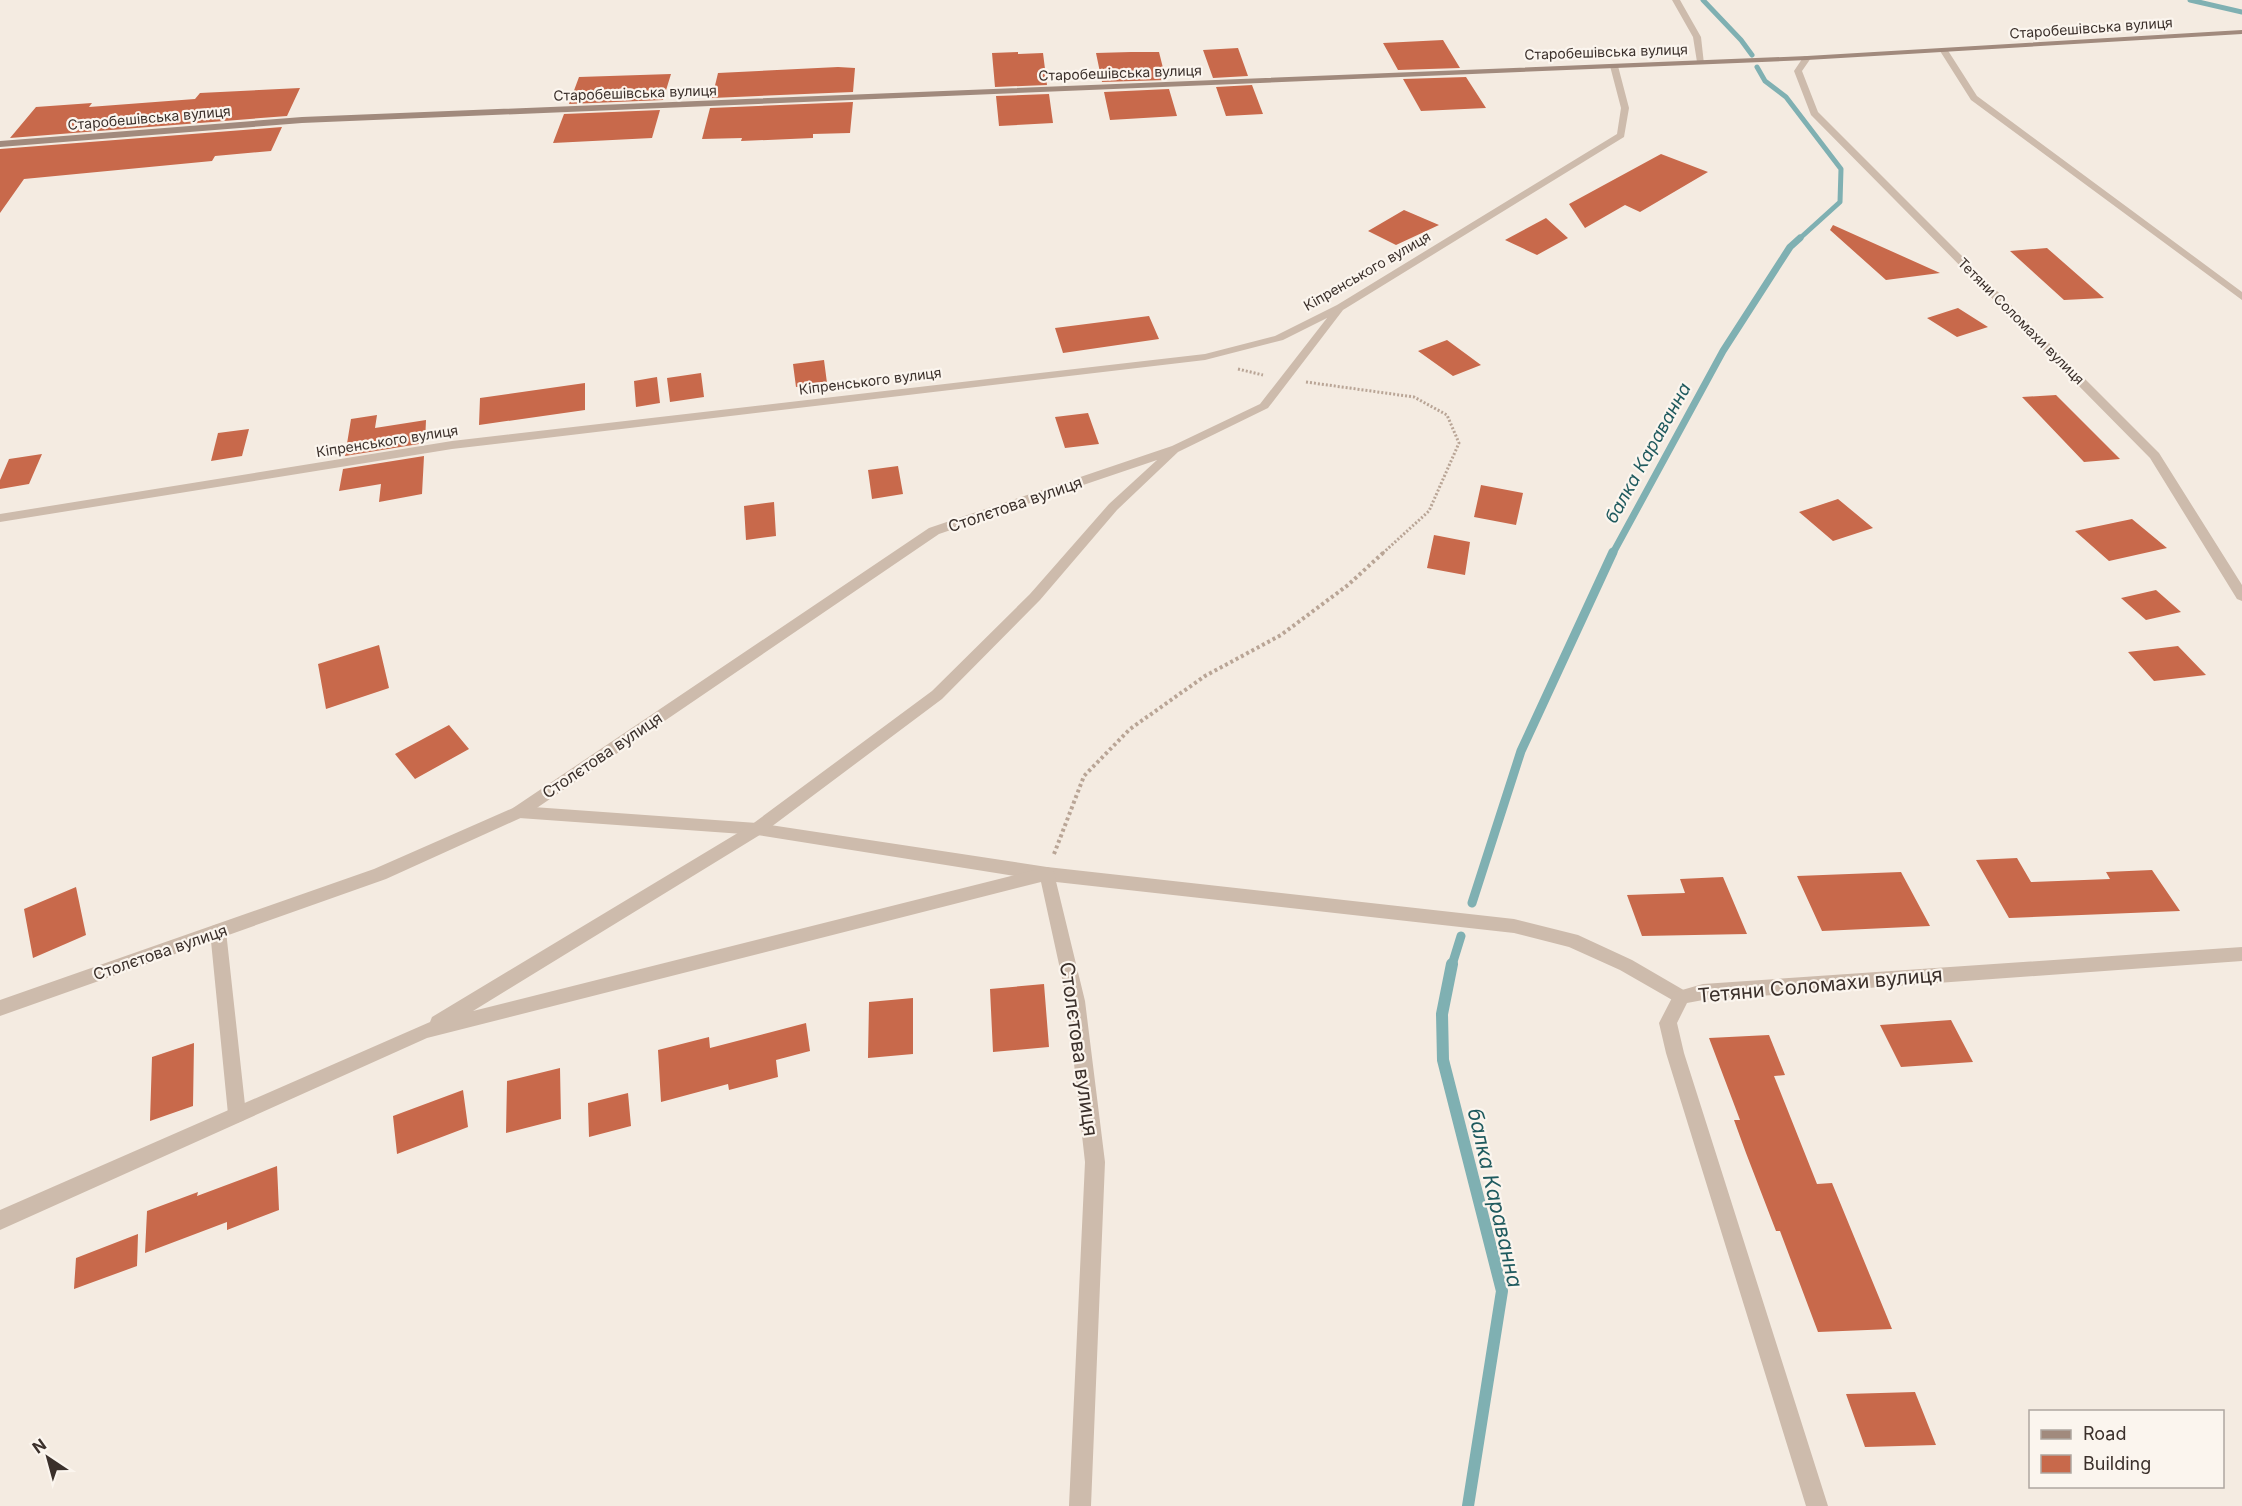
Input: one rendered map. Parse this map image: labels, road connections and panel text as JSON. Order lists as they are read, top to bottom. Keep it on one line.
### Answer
{"streets":{"main road":["Старобешівська вулиця"],"street":["Кіпренського вулиця","Тетяни Соломахи вулиця","Столєтова вулиця"]},"crossings":[["Старобешівська вулиця","Кіпренського вулиця"],["Старобешівська вулиця","Тетяни Соломахи вулиця"],["Кіпренського вулиця","Столєтова вулиця"]],"water":["балка Караванна"],"legend":["Road","Building"],"north":"top left"}
